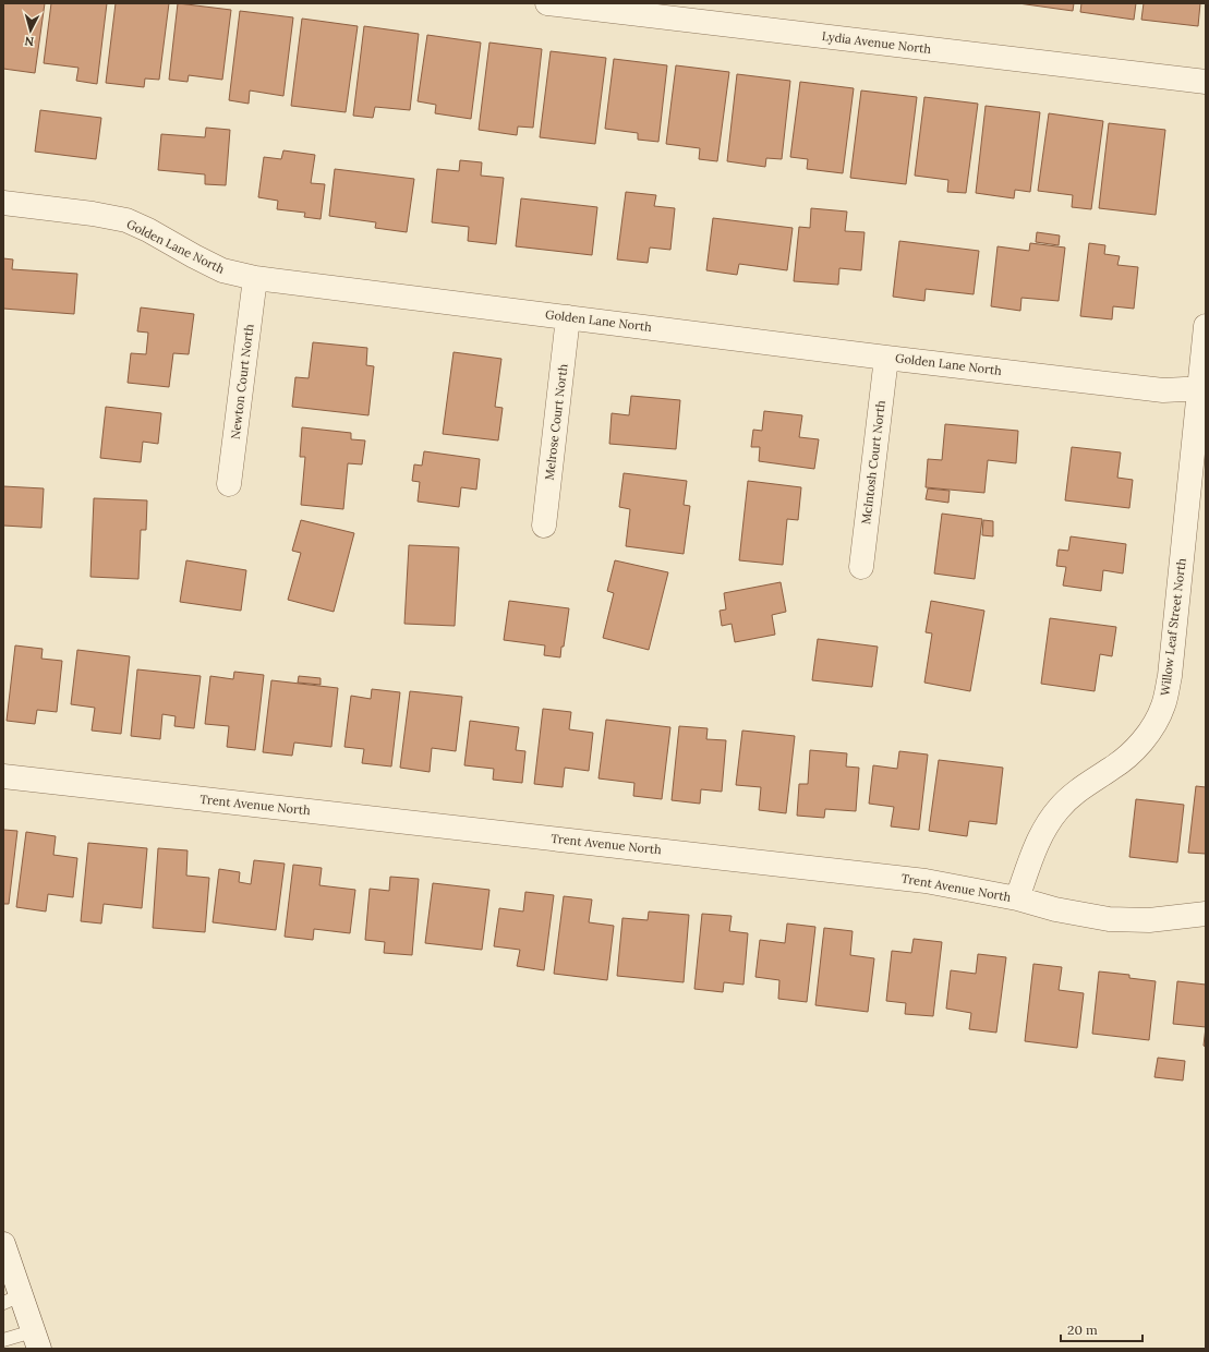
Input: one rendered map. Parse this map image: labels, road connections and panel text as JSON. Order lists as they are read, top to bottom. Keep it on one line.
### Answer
{"streets":{"street":["Lydia Avenue North","Golden Lane North","Newton Court North","Melrose Court North","McIntosh Court North","Willow Leaf Street North","Trent Avenue North"]},"crossings":[["Golden Lane North","Newton Court North"],["Golden Lane North","Melrose Court North"],["Golden Lane North","McIntosh Court North"],["Golden Lane North","Willow Leaf Street North"],["Willow Leaf Street North","Trent Avenue North"]],"scale_bar":"20 m","north":"bottom"}
